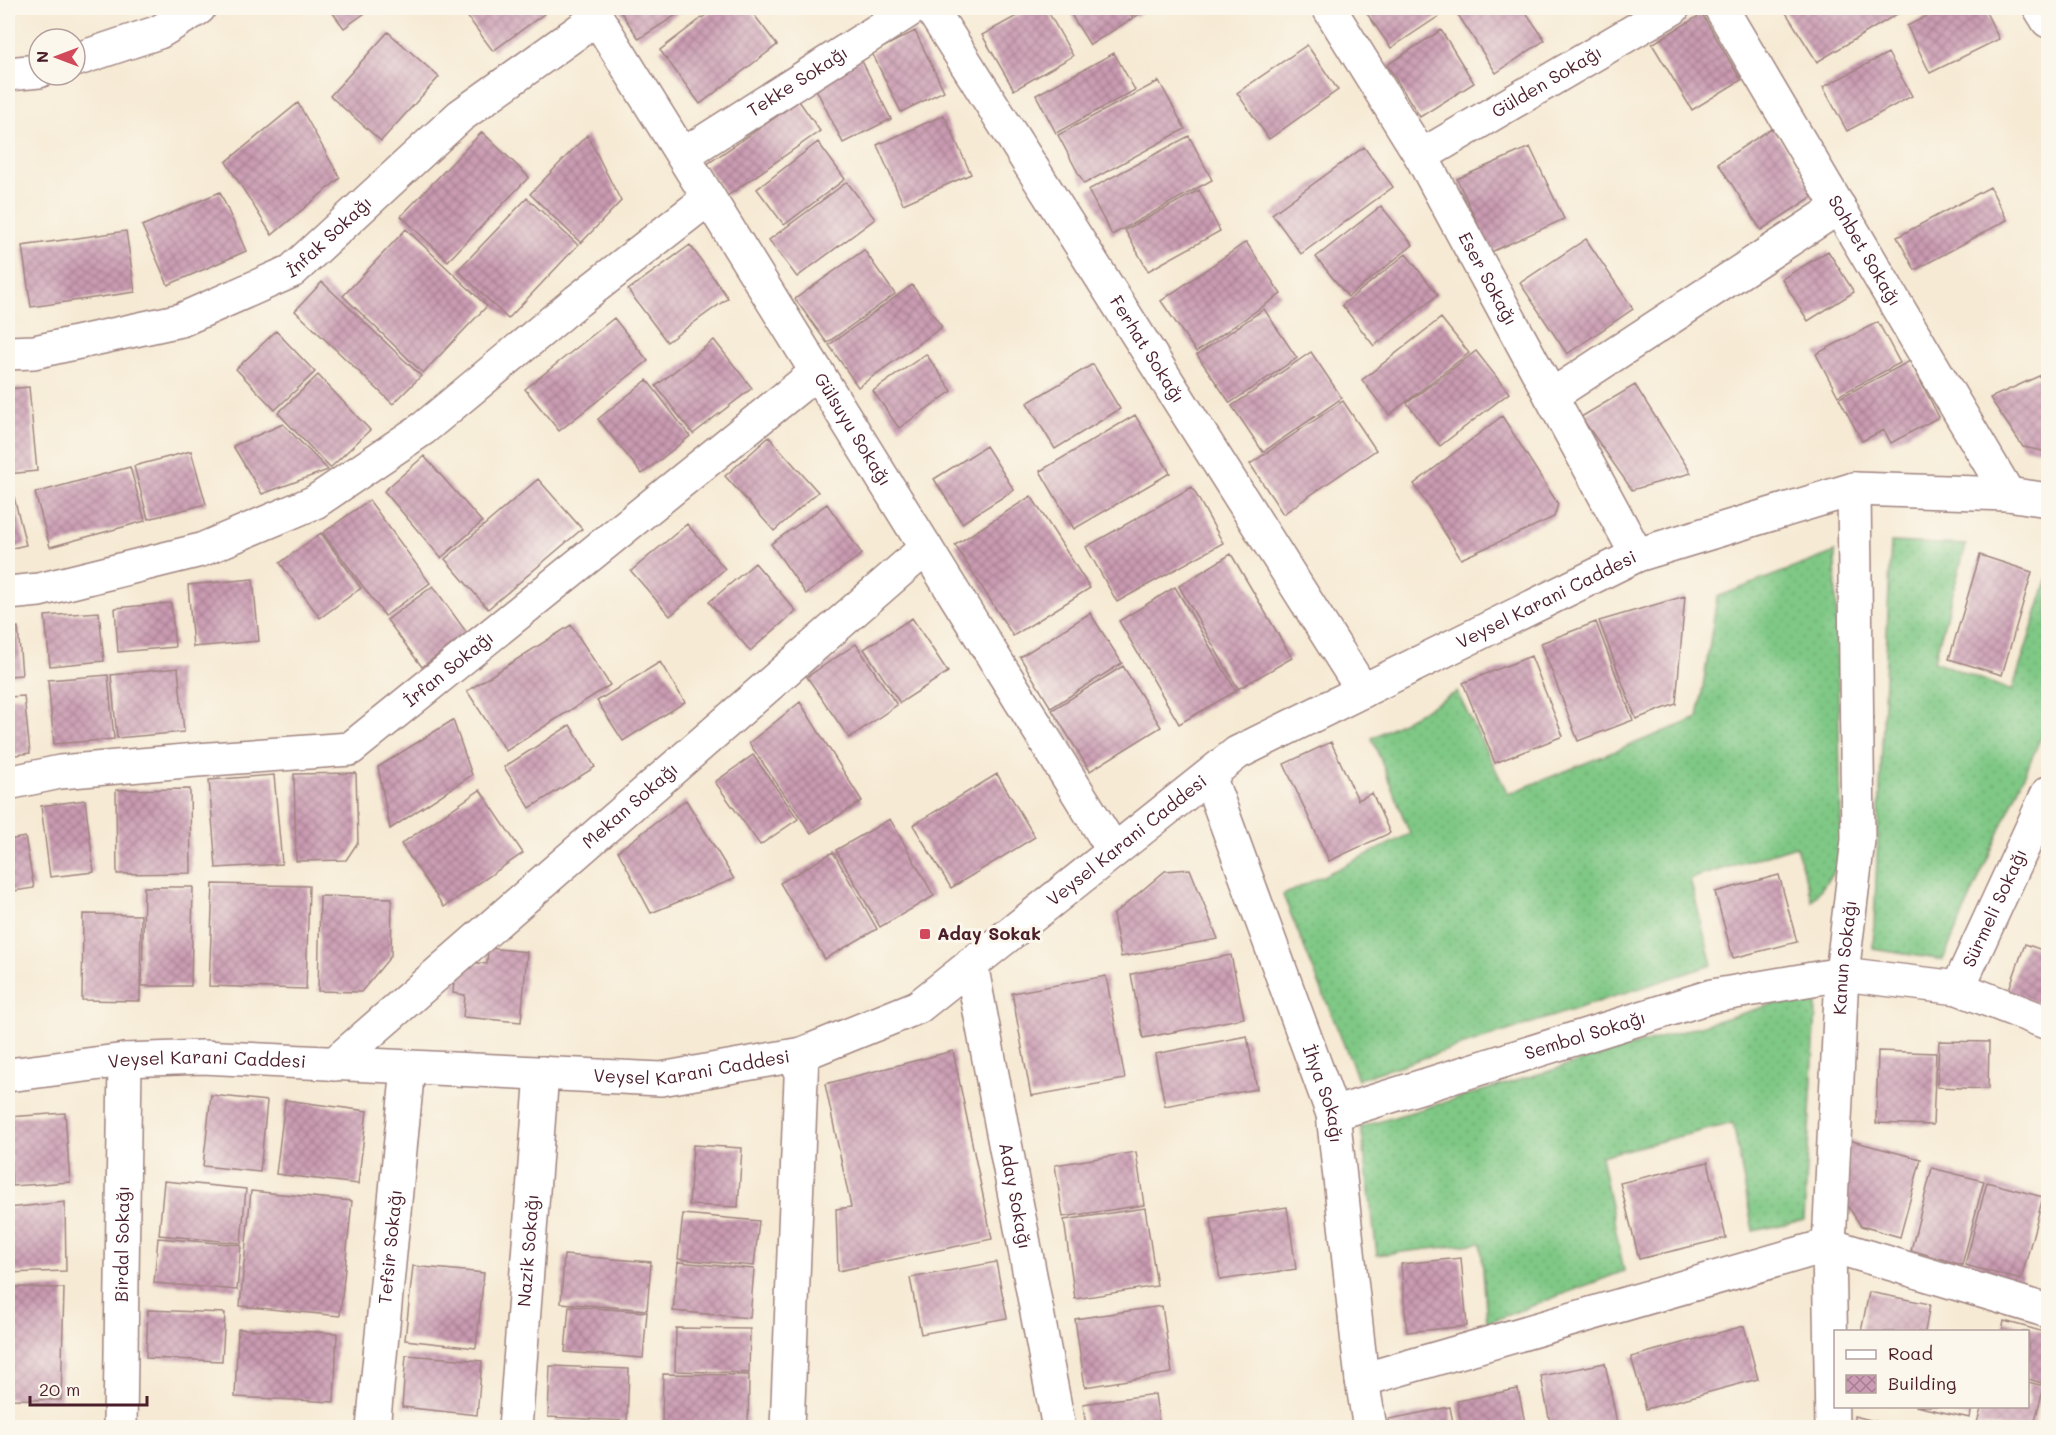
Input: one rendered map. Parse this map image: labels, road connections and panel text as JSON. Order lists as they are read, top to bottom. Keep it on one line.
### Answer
{"streets":{"street":["Tekke Sokağı","Gülden Sokağı","İnfak Sokağı","Sohbet Sokağı","Eser Sokağı","Ferhat Sokağı","Gülsuyu Sokağı","Veysel Karani Caddesi","İrfan Sokağı","Mekan Sokağı","Sürmeli Sokağı","Kanun Sokağı","Sembol Sokağı","İhya Sokağı","Aday Sokağı","Birdal Sokağı","Tefsir Sokağı","Nazik Sokağı"]},"crossings":[["Tekke Sokağı","Gülsuyu Sokağı"],["Gülden Sokağı","Eser Sokağı"],["İnfak Sokağı","Gülsuyu Sokağı"],["Sohbet Sokağı","Veysel Karani Caddesi"],["Eser Sokağı","Veysel Karani Caddesi"],["Ferhat Sokağı","Veysel Karani Caddesi"],["Gülsuyu Sokağı","Veysel Karani Caddesi"],["Gülsuyu Sokağı","İrfan Sokağı"],["Gülsuyu Sokağı","Mekan Sokağı"],["Veysel Karani Caddesi","Mekan Sokağı"],["Veysel Karani Caddesi","Kanun Sokağı"],["Veysel Karani Caddesi","İhya Sokağı"],["Veysel Karani Caddesi","Aday Sokağı"],["Veysel Karani Caddesi","Birdal Sokağı"],["Veysel Karani Caddesi","Tefsir Sokağı"],["Veysel Karani Caddesi","Nazik Sokağı"],["Sürmeli Sokağı","Sembol Sokağı"],["Kanun Sokağı","Sembol Sokağı"],["Sembol Sokağı","İhya Sokağı"]],"places":{"transit":["Aday Sokak"]},"legend":["Road","Building"],"scale_bar":"20 m","north":"left"}
